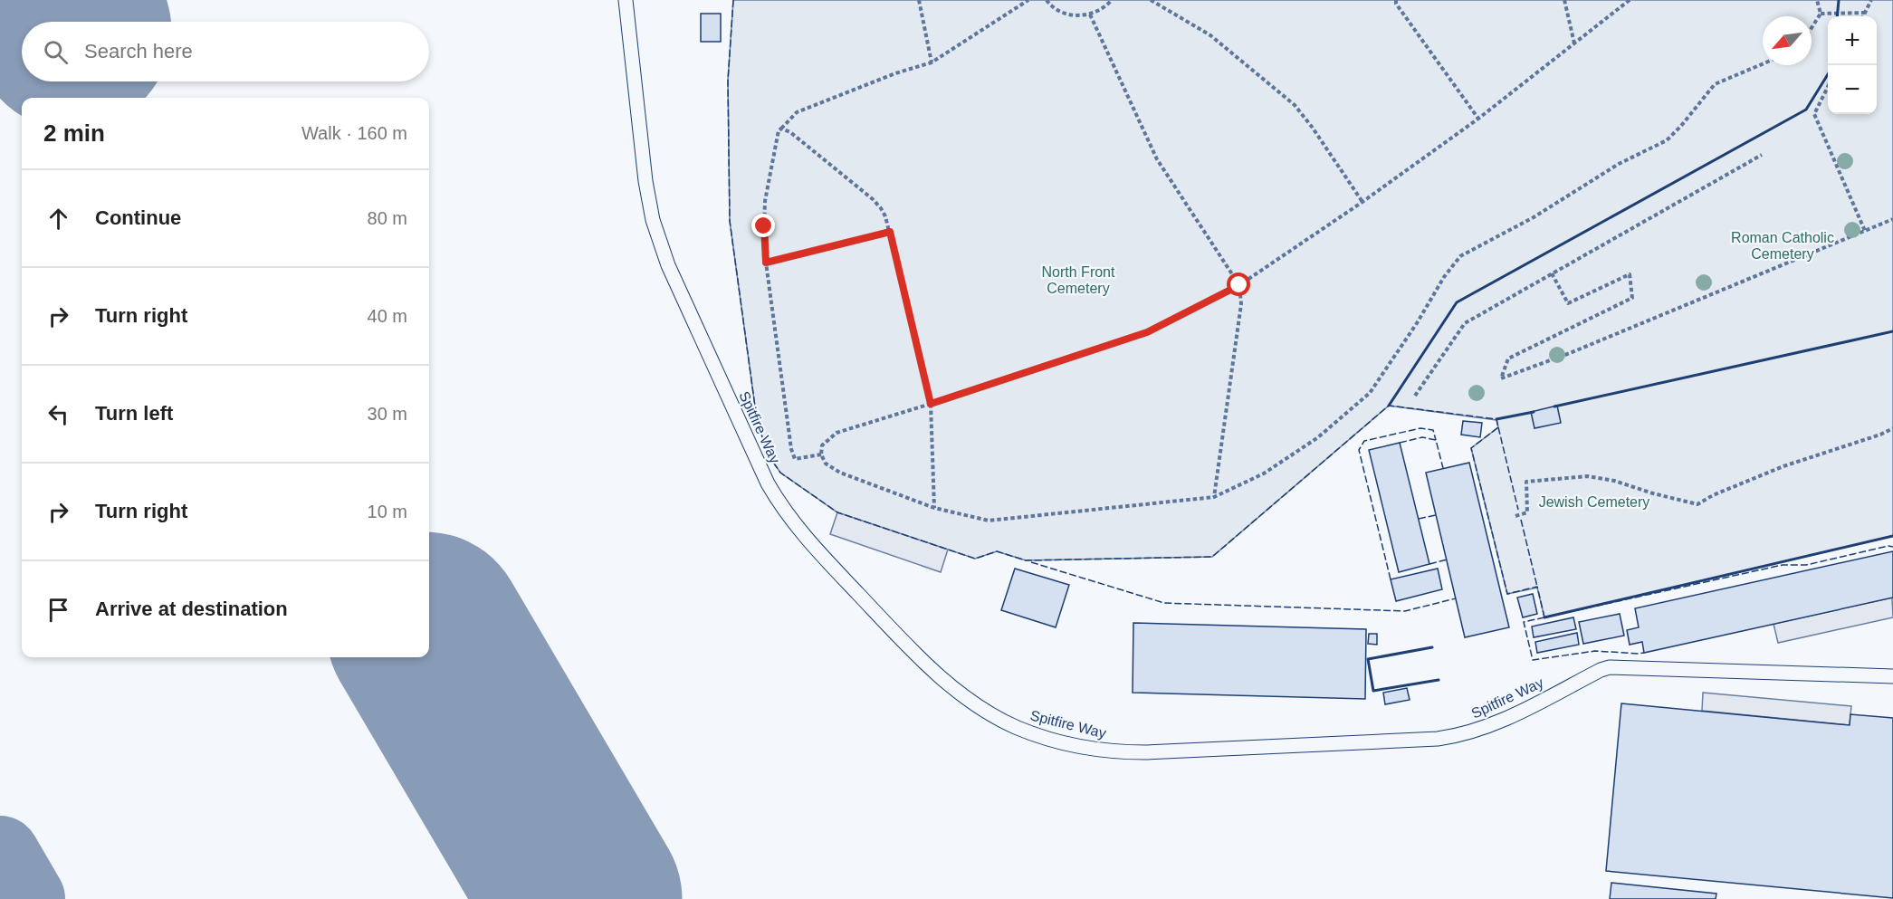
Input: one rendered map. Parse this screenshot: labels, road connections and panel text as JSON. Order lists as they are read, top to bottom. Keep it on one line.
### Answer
{"streets":{"lane":["Spitfire Way"]},"parks":["Roman Catholic Cemetery","North Front Cemetery","Jewish Cemetery"],"north":"bottom left","page":{"map_buttons":["+","−"],"search":"Search here","heading":["2 min","Walk · 160 m"],"list":[["Continue","80 m"],["Turn right","40 m"],["Turn left","30 m"],["Turn right","10 m"],"Arrive at destination"]}}
